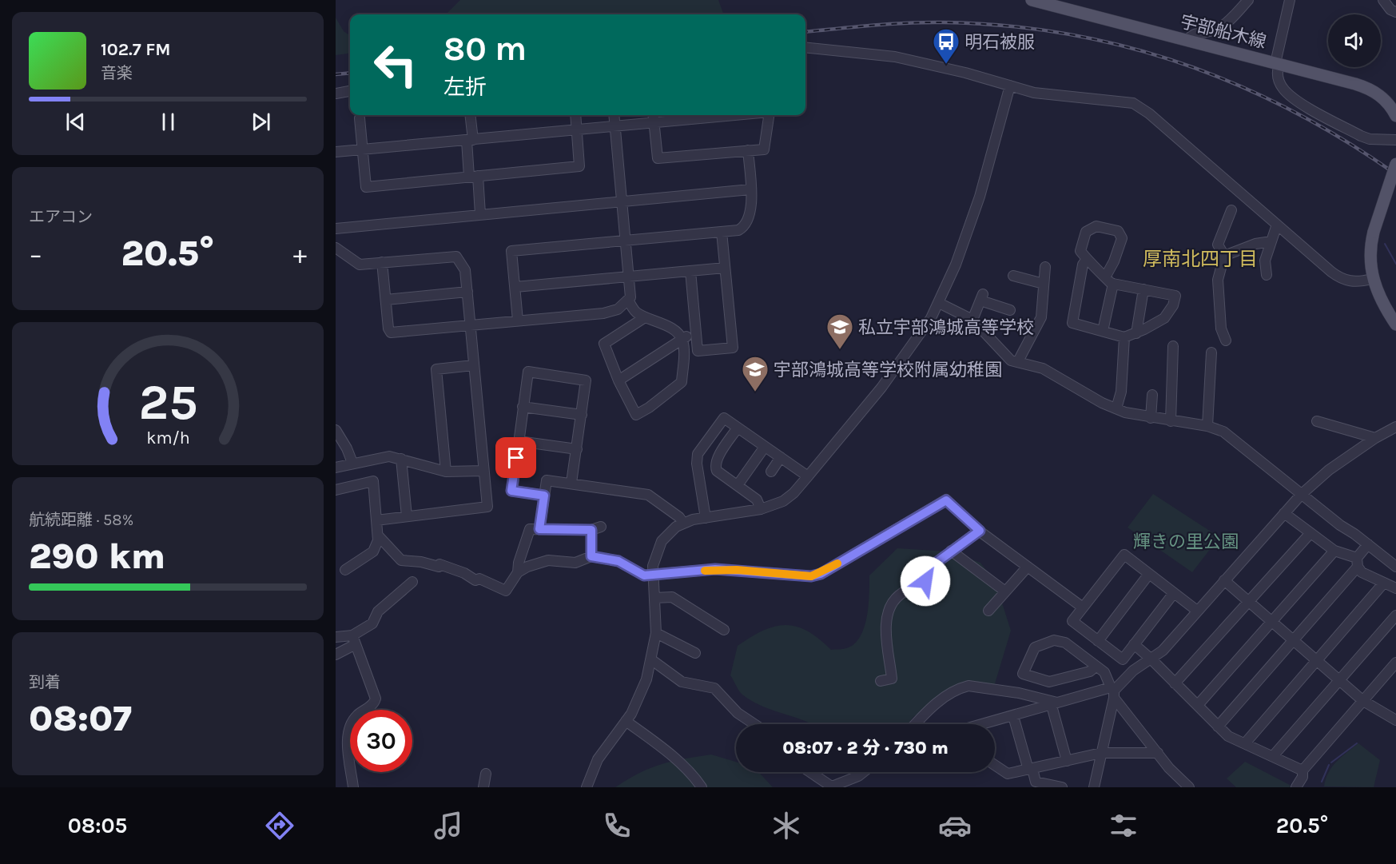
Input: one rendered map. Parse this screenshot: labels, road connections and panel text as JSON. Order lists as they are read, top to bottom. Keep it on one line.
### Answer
{"streets":{"main road":["宇部船木線"]},"districts":["厚南北四丁目"],"parks":["輝きの里公園"],"places":{"bus stop":["明石被服"],"school or university":["私立宇部鴻城高等学校","宇部鴻城高等学校附属幼稚園"]},"page":{"turn":["80 m","左折"],"song":["102.7 FM","音楽"],"tile":["エアコン",["航続距離 · 58%","290 km"],["到着","08:07"]],"heat":["−","20.5°","+"],"limit":"30","trip":"08:07 · 2 分 · 730 m","tabs":["08:05","20.5°"],"gauge":["25","km/h"]}}
